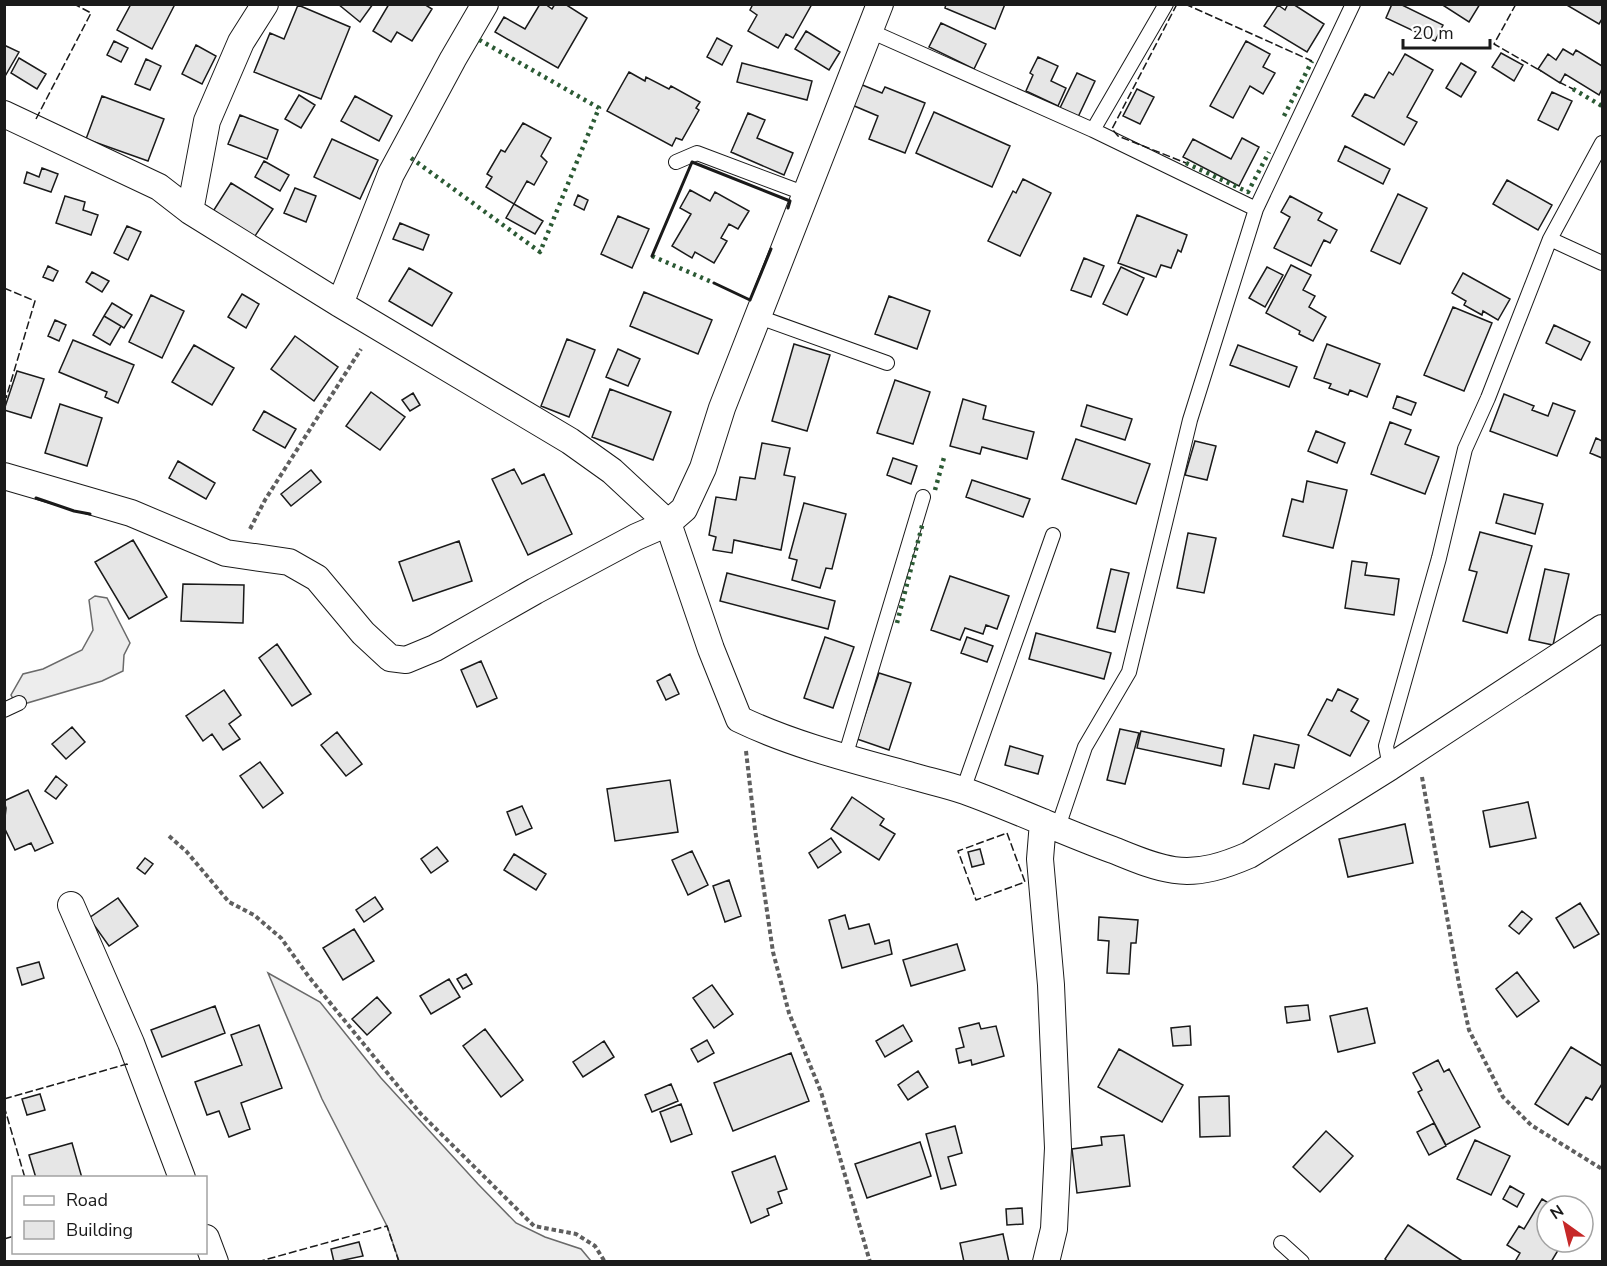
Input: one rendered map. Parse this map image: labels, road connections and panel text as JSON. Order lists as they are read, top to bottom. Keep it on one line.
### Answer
{"legend":["Road","Building"],"scale_bar":"20 m","north":"top left"}
